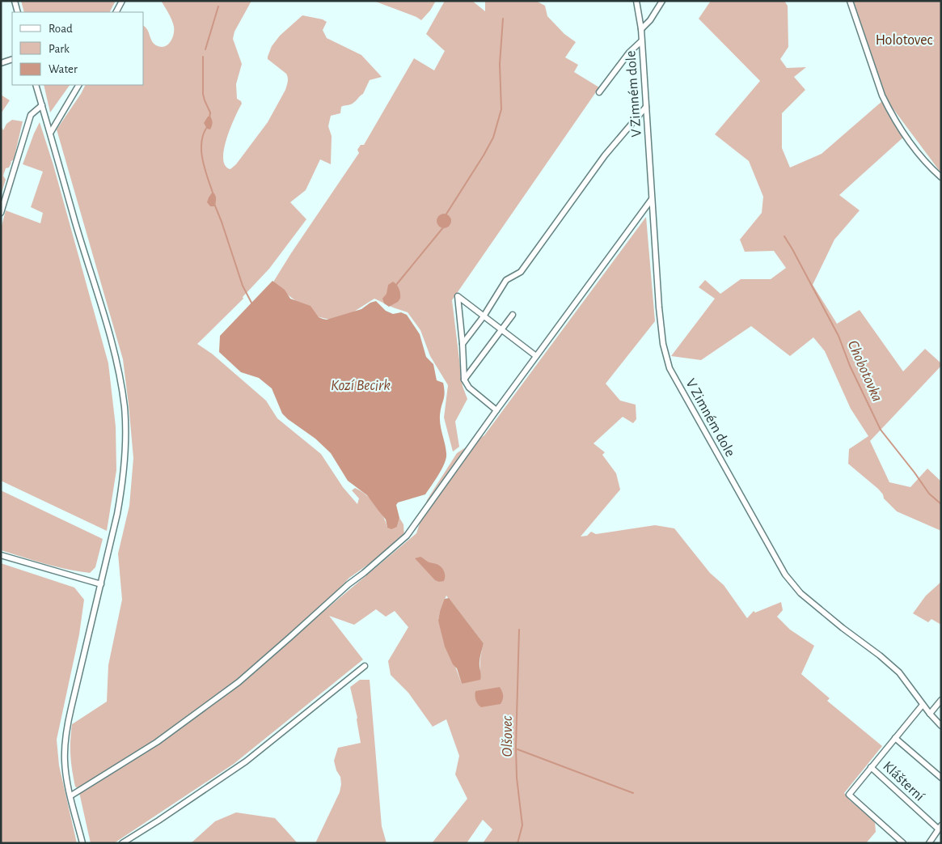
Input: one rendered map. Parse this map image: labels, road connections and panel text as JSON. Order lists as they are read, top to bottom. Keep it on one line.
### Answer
{"streets":{"street":["V Zimném dole","Klášterní"]},"water":["Chobotovka","Kozí Becirk","Olšovec"],"parks":["Holotovec"],"legend":["Road","Park","Water"]}
